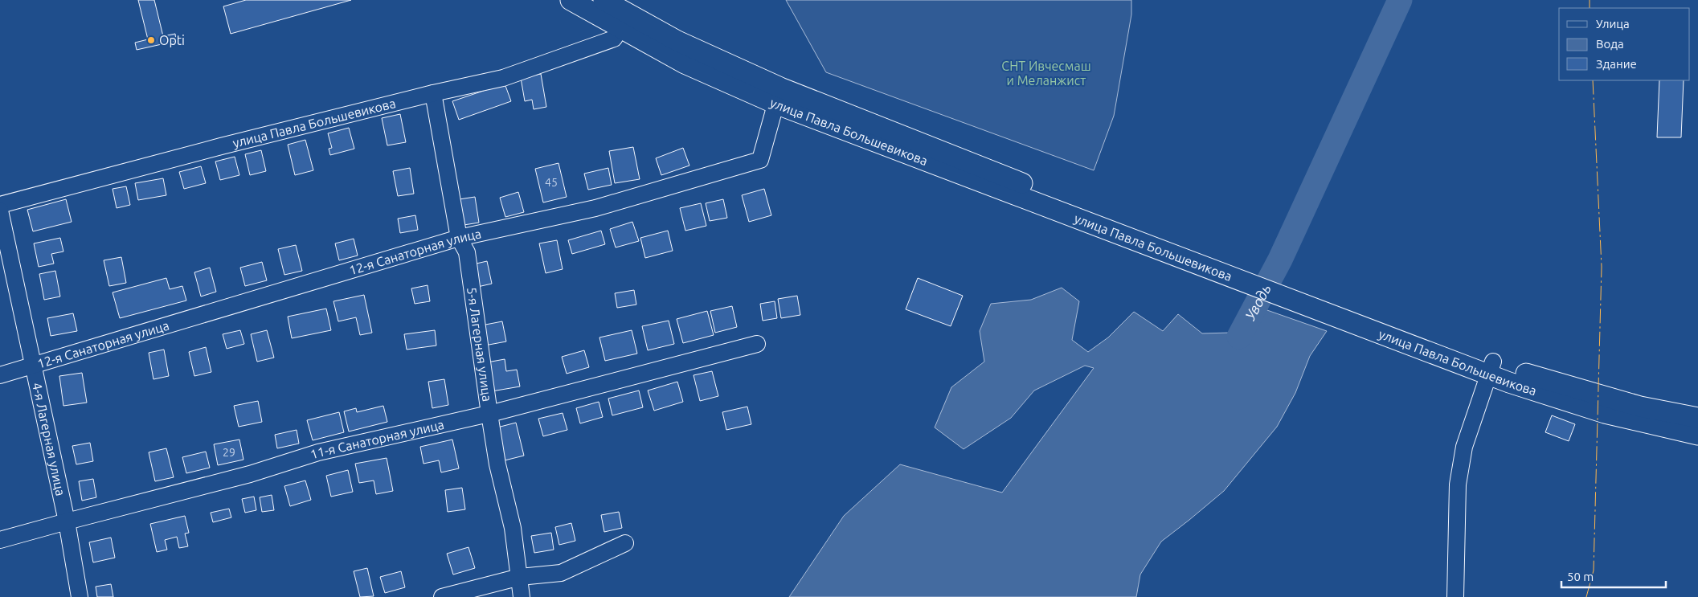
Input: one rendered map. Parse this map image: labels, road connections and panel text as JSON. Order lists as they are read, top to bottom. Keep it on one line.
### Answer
{"streets":{"main road":["улица Павла Большевикова"],"street":["12-я Санаторная улица","5-я Лагерная улица","4-я Лагерная улица","11-я Санаторная улица"]},"crossings":[["улица Павла Большевикова","12-я Санаторная улица"],["улица Павла Большевикова","5-я Лагерная улица"],["12-я Санаторная улица","5-я Лагерная улица"],["12-я Санаторная улица","4-я Лагерная улица"],["5-я Лагерная улица","11-я Санаторная улица"],["4-я Лагерная улица","11-я Санаторная улица"]],"water":["Уводь"],"parks":["СНТ Ивчесмаш и Меланжист"],"places":["Opti"],"house_numbers":["45","29"],"legend":["Улица","Вода","Здание"],"scale_bar":"50 m"}
